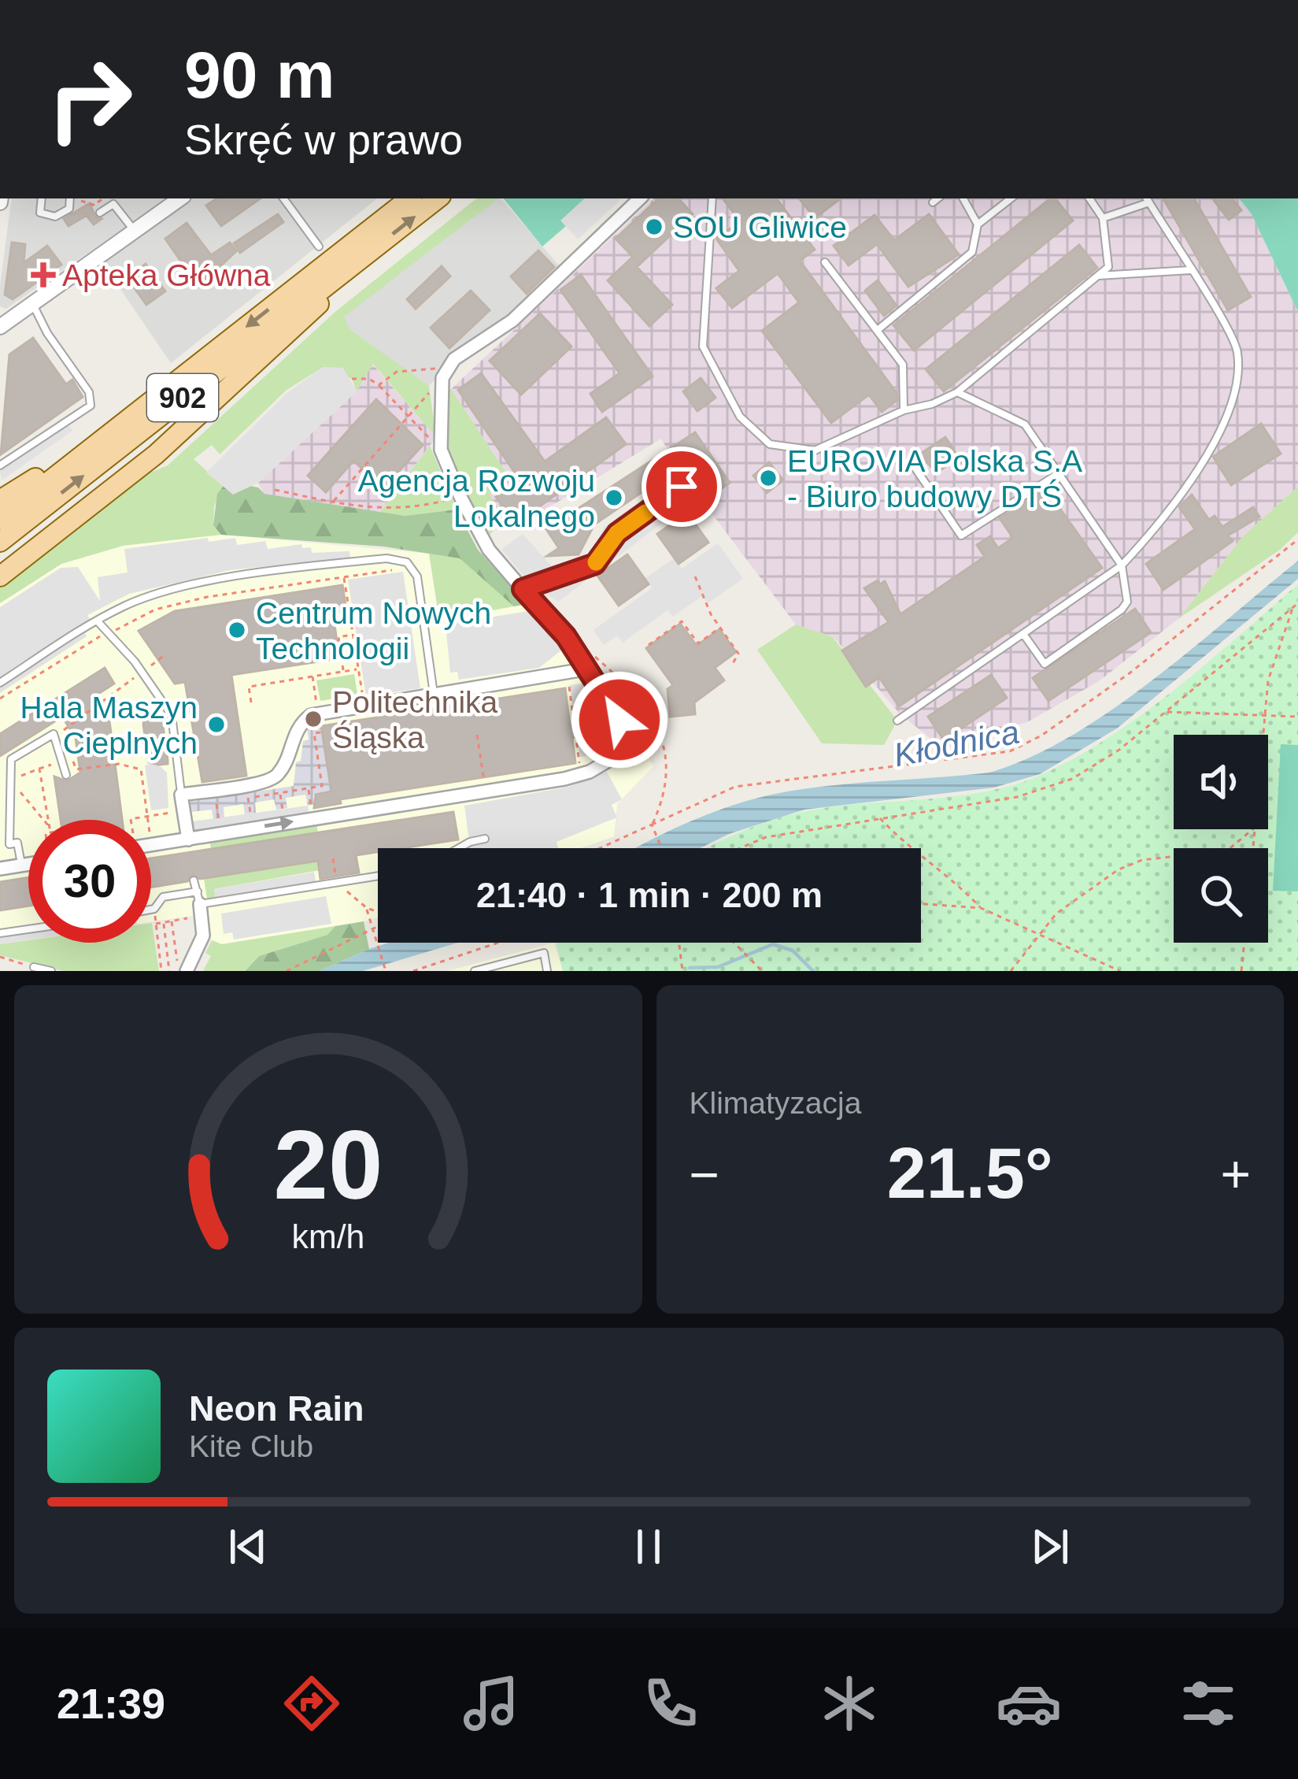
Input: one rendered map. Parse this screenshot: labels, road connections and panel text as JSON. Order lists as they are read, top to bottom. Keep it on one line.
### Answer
{"streets":{"main road":["902"]},"water":["Kłodnica"],"places":{"other":["SOU Gliwice","EUROVIA Polska S.A - Biuro budowy DTŚ","Agencja Rozwoju Lokalnego","Centrum Nowych Technologii","Politechnika Śląska","Hala Maszyn Cieplnych"],"health":["Apteka Główna"]},"page":{"turn":["90 m","Skręć w prawo"],"limit":"30","trip":"21:40 · 1 min · 200 m","tile":"Klimatyzacja","heat":["−","21.5°","+"],"song":["Neon Rain","Kite Club"],"tabs":"21:39","gauge":["20","km/h"]}}
